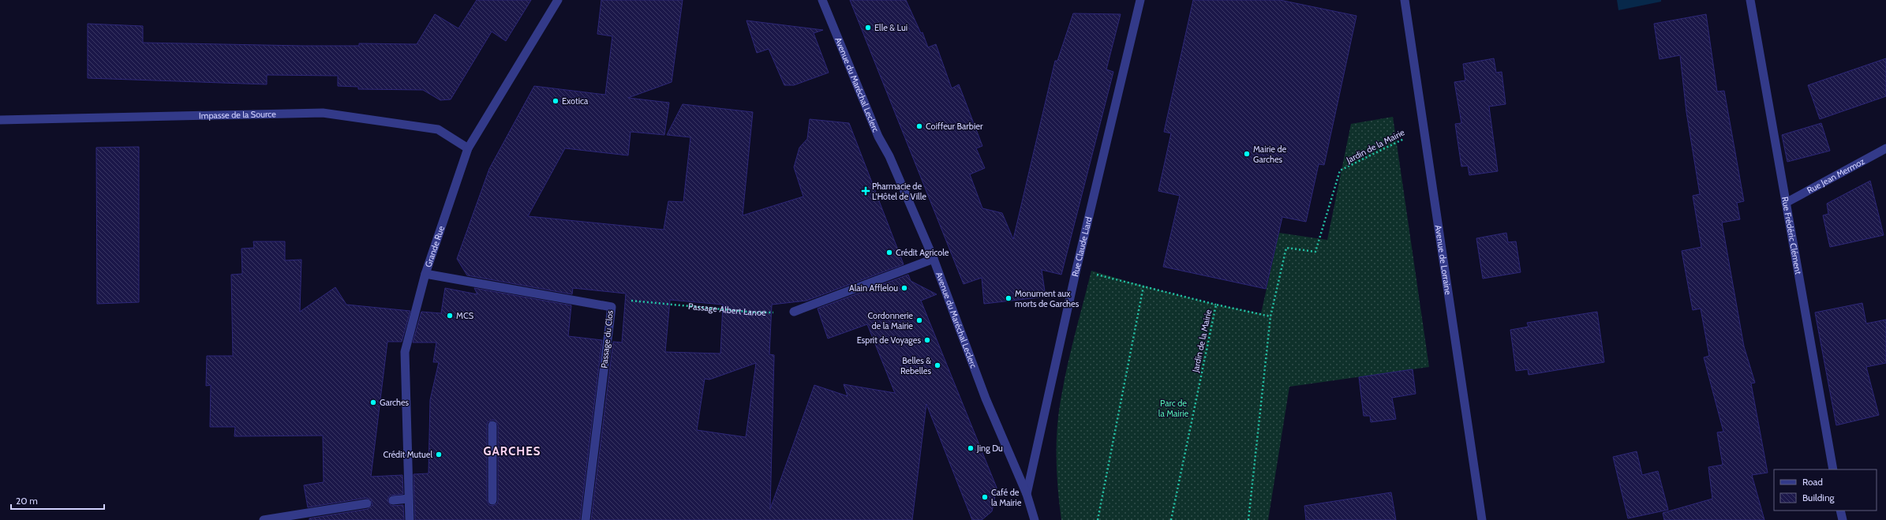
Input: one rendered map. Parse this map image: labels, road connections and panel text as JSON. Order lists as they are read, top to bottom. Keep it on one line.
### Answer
{"streets":{"street":["Avenue du Maréchal Leclerc","Impasse de la Source","Rue Jean Mermoz","Rue Frédéric Clément","Grande Rue","Rue Claude Liard","Avenue de Lorraine","Passage du Clos"],"path":["Jardin de la Mairie","Passage Albert Lanoe"]},"crossings":[["Avenue du Maréchal Leclerc","Rue Claude Liard"],["Impasse de la Source","Grande Rue"],["Jardin de la Mairie","Avenue de Lorraine"],["Rue Jean Mermoz","Rue Frédéric Clément"],["Grande Rue","Passage du Clos"],["Passage Albert Lanoe","Passage du Clos"]],"districts":["GARCHES"],"parks":["Parc de la Mairie"],"places":{"other":["Elle & Lui","Exotica","Coiffeur Barbier","Mairie de Garches","Crédit Agricole","Alain Afflelou","Monument aux morts de Garches","MCS","Cordonnerie de la Mairie","Esprit de Voyages","Belles & Rebelles","Garches","Jing Du","Crédit Mutuel","Café de la Mairie"],"health":["Pharmacie de L'Hôtel de Ville"]},"legend":["Road","Building"],"scale_bar":"20 m"}
